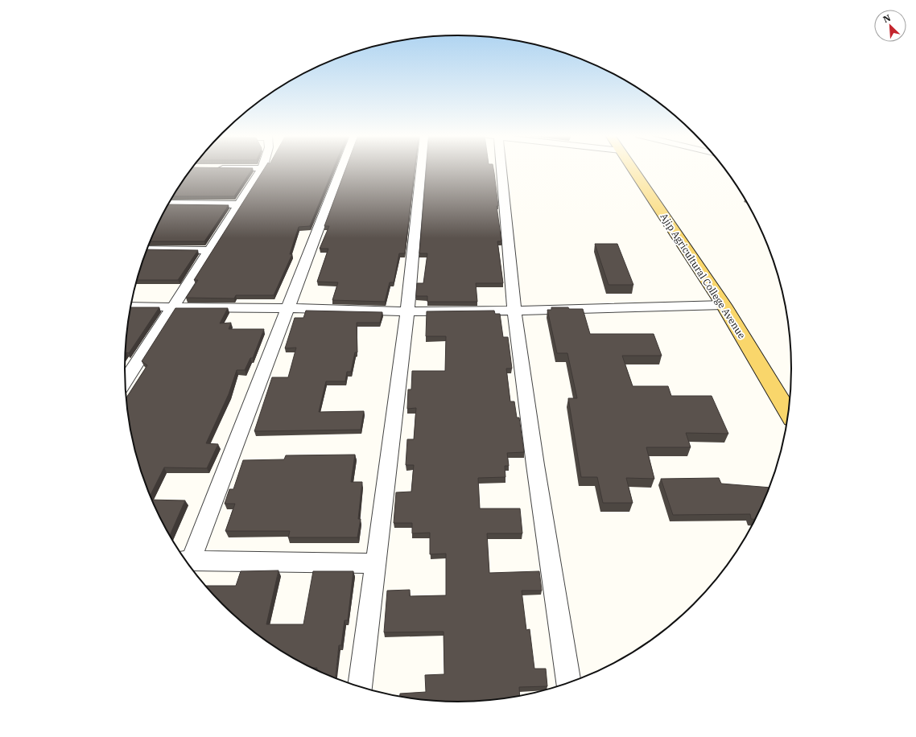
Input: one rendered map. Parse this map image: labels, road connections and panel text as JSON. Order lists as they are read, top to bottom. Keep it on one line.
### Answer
{"streets":{"main road":["Ajip Agricultural College Avenue"]},"north":"top left"}
